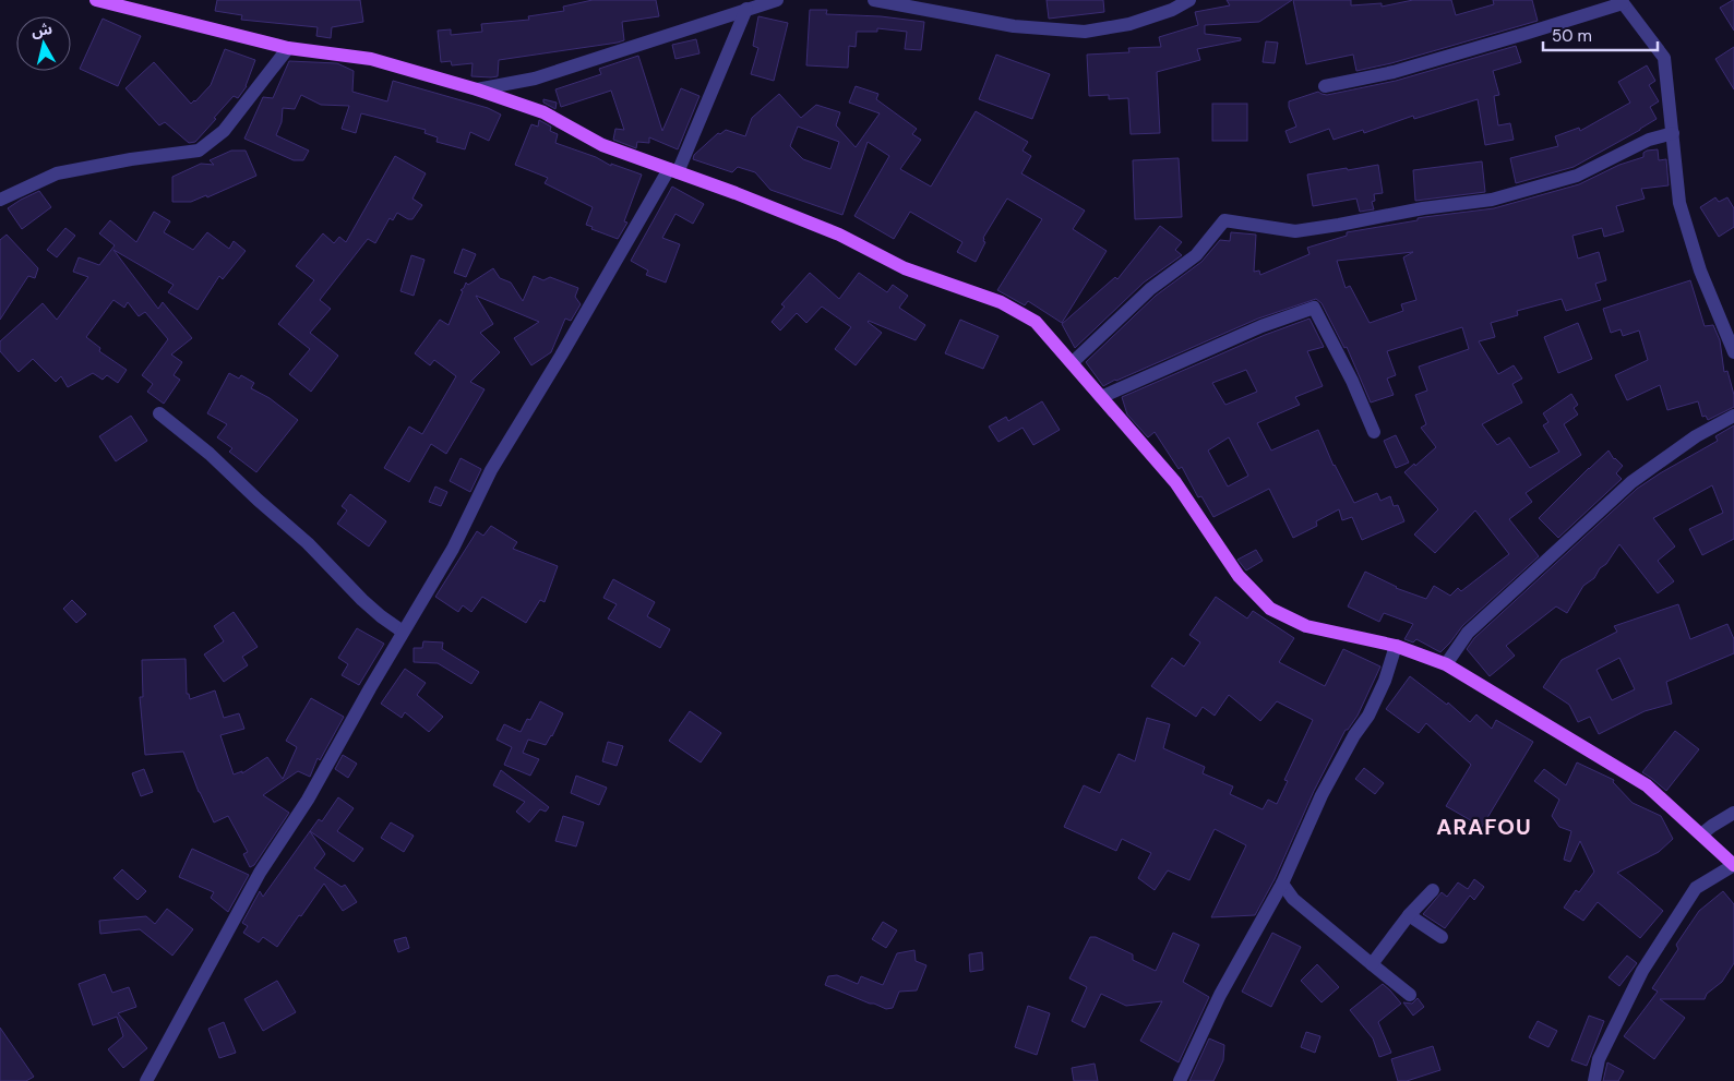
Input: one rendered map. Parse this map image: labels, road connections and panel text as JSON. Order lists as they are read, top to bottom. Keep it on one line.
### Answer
{"districts":["ARAFOU"],"scale_bar":"50 m","north":"top"}
